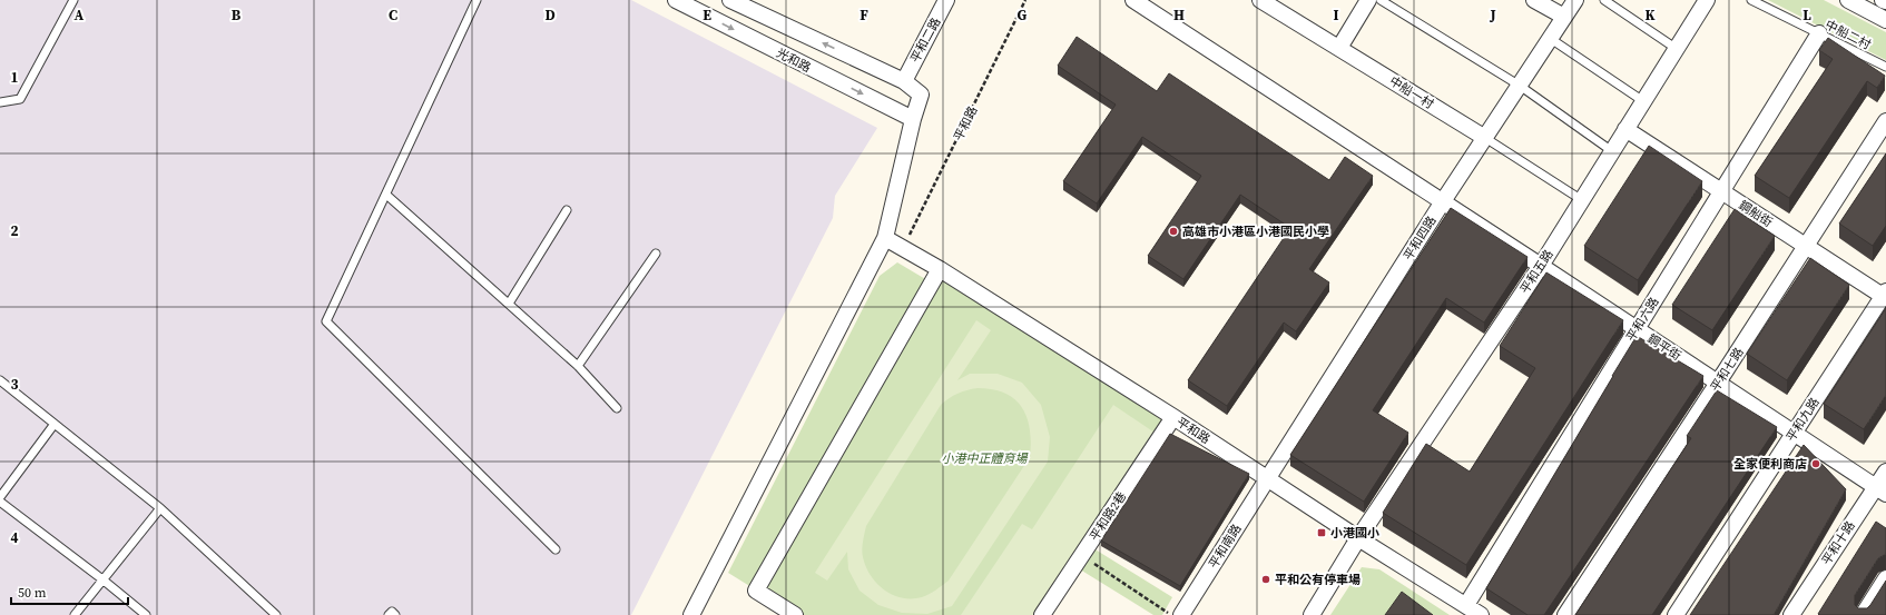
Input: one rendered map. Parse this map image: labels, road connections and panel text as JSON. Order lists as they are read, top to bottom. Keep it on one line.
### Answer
{"streets":{"street":["平和二路","光和路","中船一村","平和路","鋼船街","平和四路","平和五路","平和六路","鋼平街","平和七路","平和九路","平和路2巷","平和十路","平和南路"],"lane":["中船二村"]},"crossings":[["中船二村","平和六路"],["中船一村","平和四路"],["平和路","平和四路"],["平和路","平和五路"],["平和路","平和六路"],["平和路","平和路2巷"],["平和路","平和南路"],["鋼船街","平和五路"],["鋼船街","平和六路"],["鋼船街","平和七路"],["鋼船街","平和九路"],["平和四路","鋼平街"],["平和四路","平和南路"],["平和五路","鋼平街"],["平和六路","鋼平街"],["鋼平街","平和七路"],["鋼平街","平和九路"],["鋼平街","平和十路"]],"parks":["小港中正體育場"],"places":{"other":["高雄市小港區小港國民小學","全家便利商店","平和公有停車場"],"transit":["小港國小"]},"scale_bar":"50 m","grid":{"columns":["A","B","C","D","E","F","G","H","I","J","K","L"],"rows":["1","2","3","4"]}}
